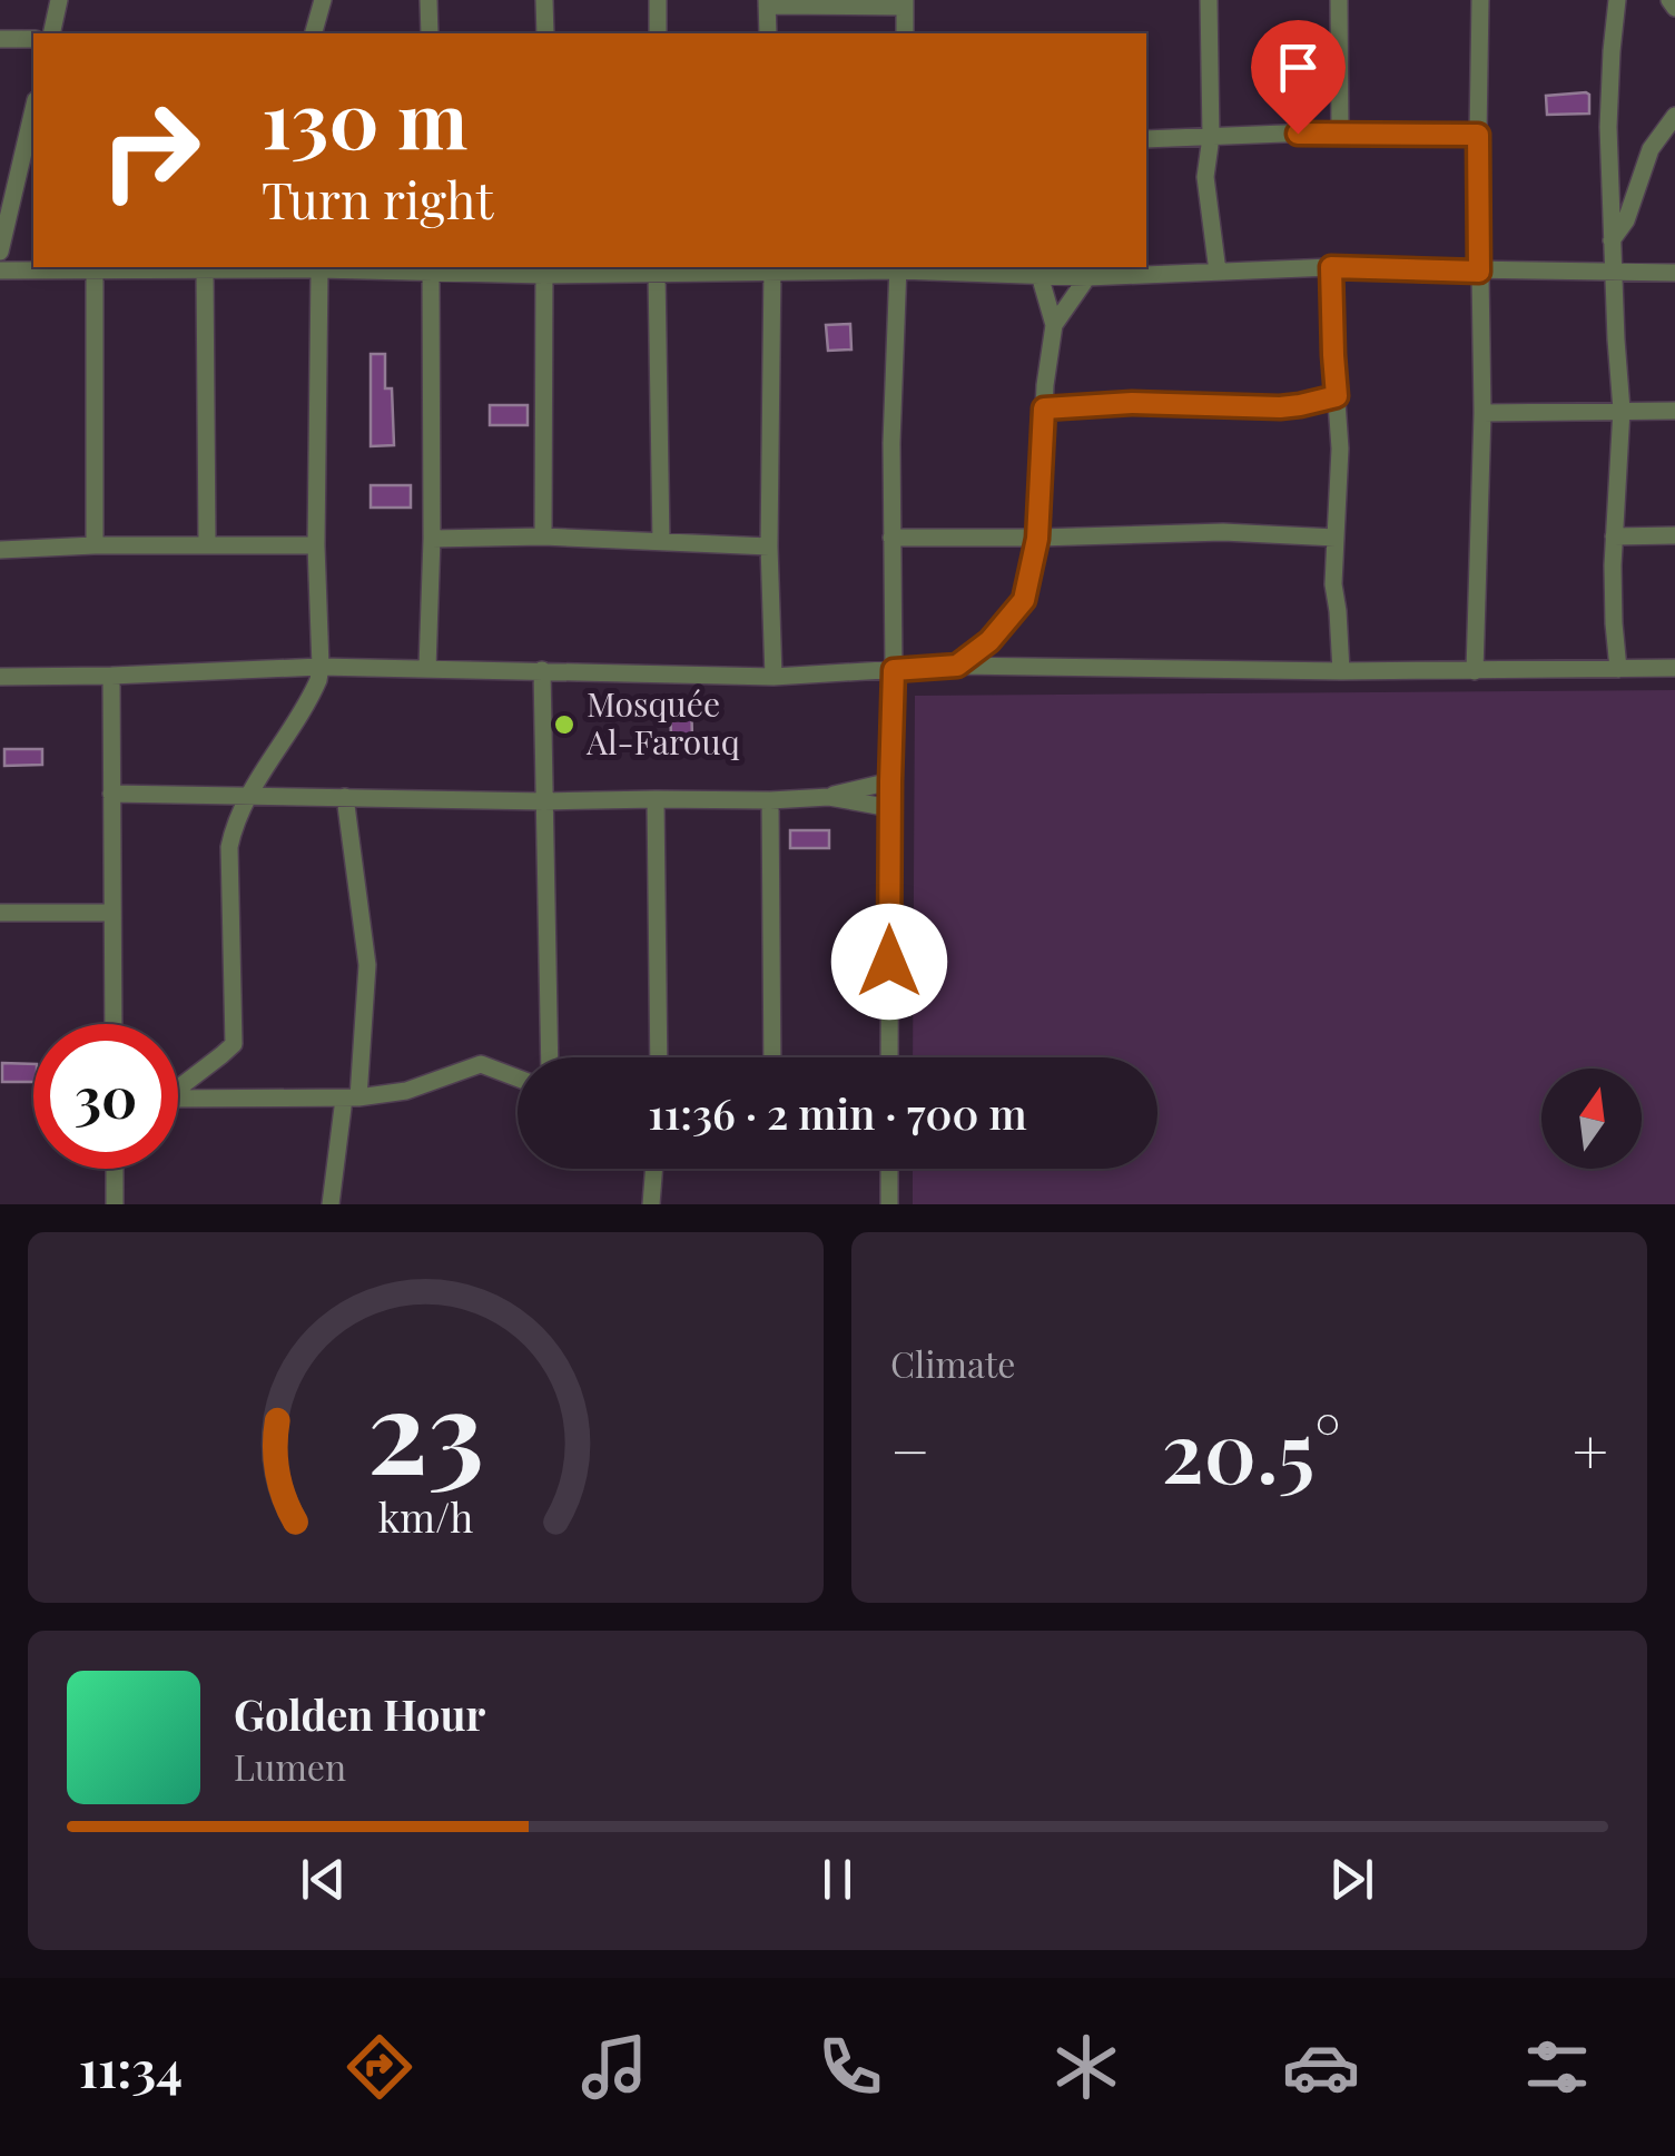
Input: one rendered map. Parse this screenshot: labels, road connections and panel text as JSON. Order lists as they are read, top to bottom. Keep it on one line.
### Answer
{"places":["Mosquée Al-Farouq"],"north":"top","page":{"turn":["130 m","Turn right"],"limit":"30","trip":"11:36 · 2 min · 700 m","tile":"Climate","heat":["−","20.5°","+"],"song":["Golden Hour","Lumen"],"tabs":"11:34","gauge":["23","km/h"]}}
